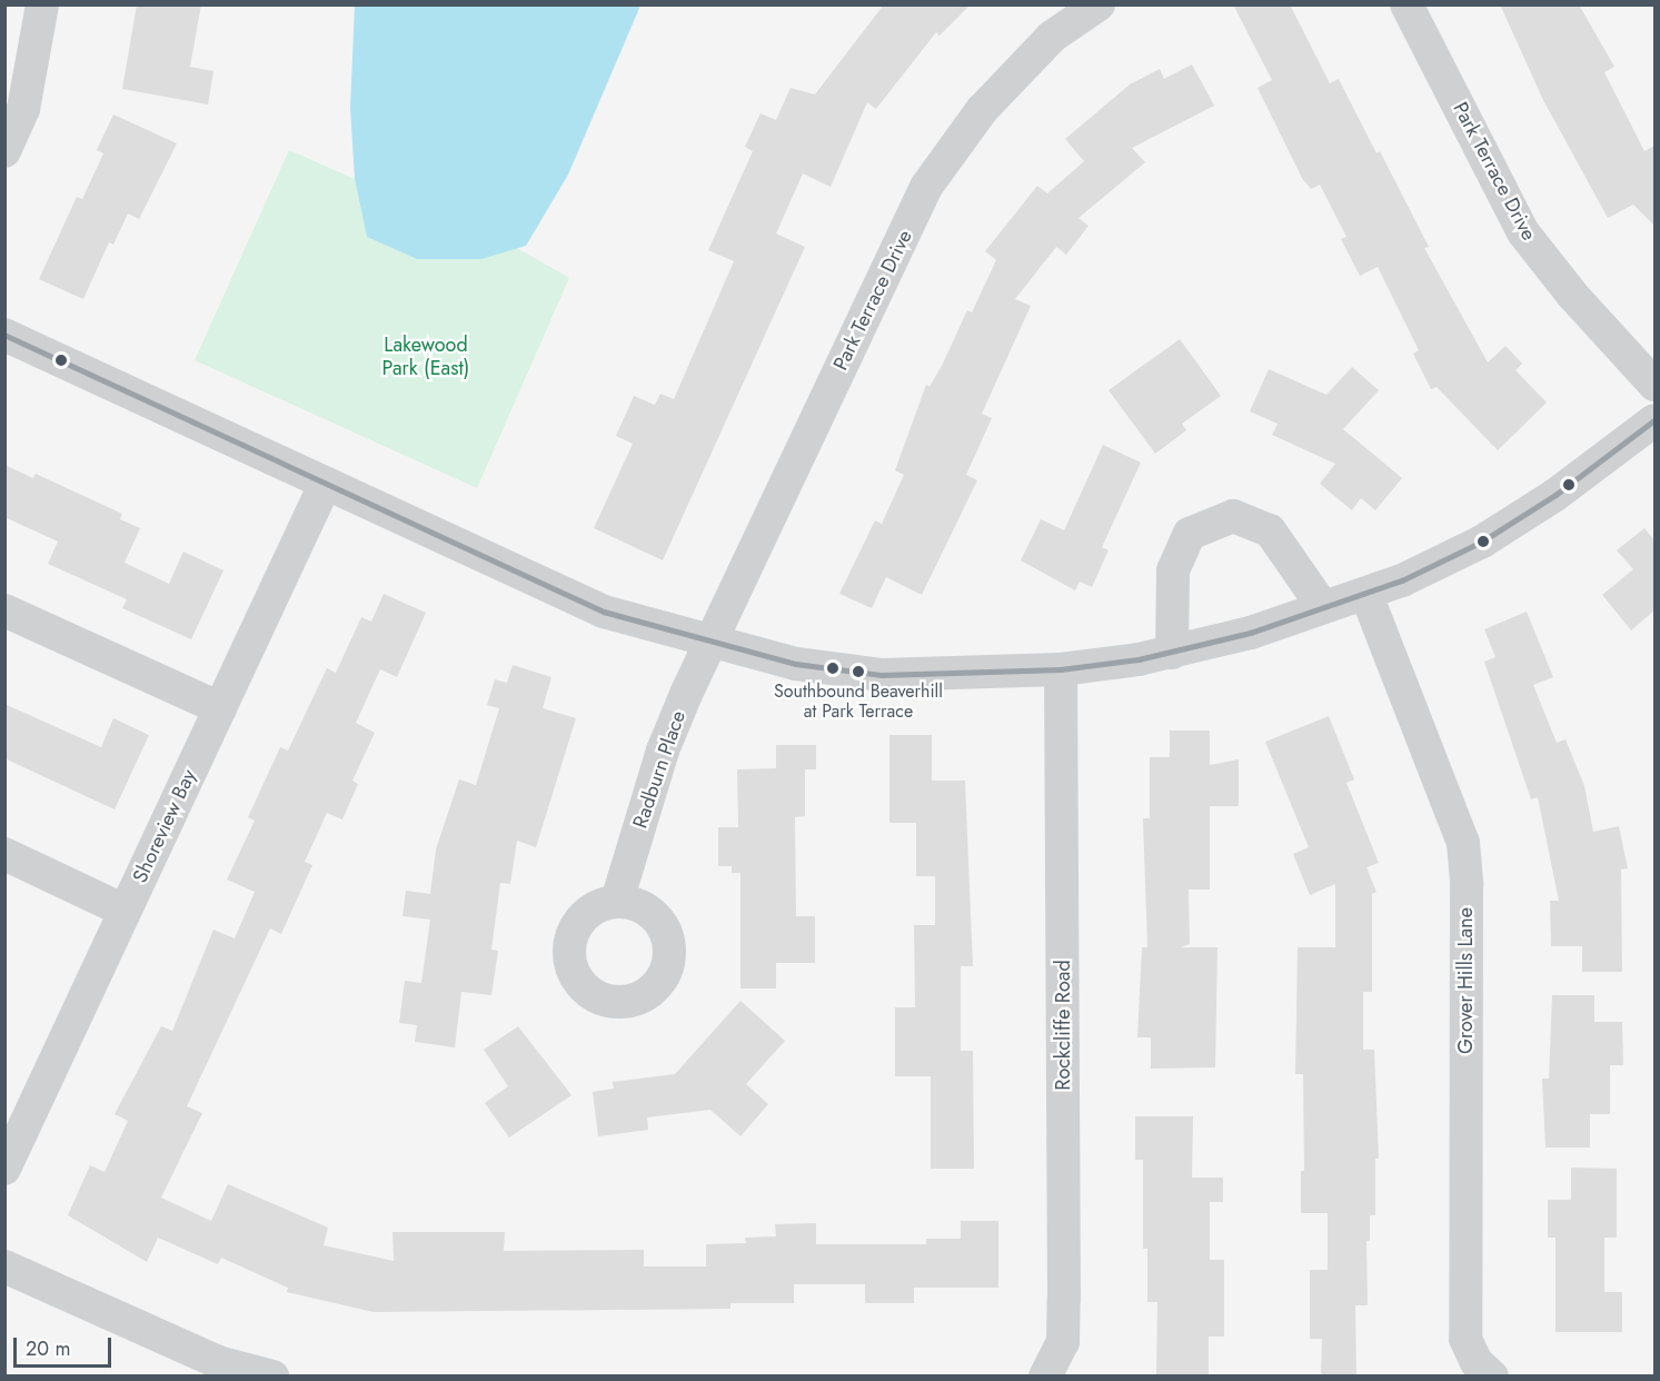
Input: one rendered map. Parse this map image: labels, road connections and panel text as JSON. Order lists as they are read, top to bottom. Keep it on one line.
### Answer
{"streets":{"street":["Park Terrace Drive","Radburn Place","Shoreview Bay","Grover Hills Lane","Rockcliffe Road"]},"crossings":[["Park Terrace Drive","Radburn Place"]],"parks":["Lakewood Park (East)"],"places":["Southbound Beaverhill at Park Terrace"],"scale_bar":"20 m"}
